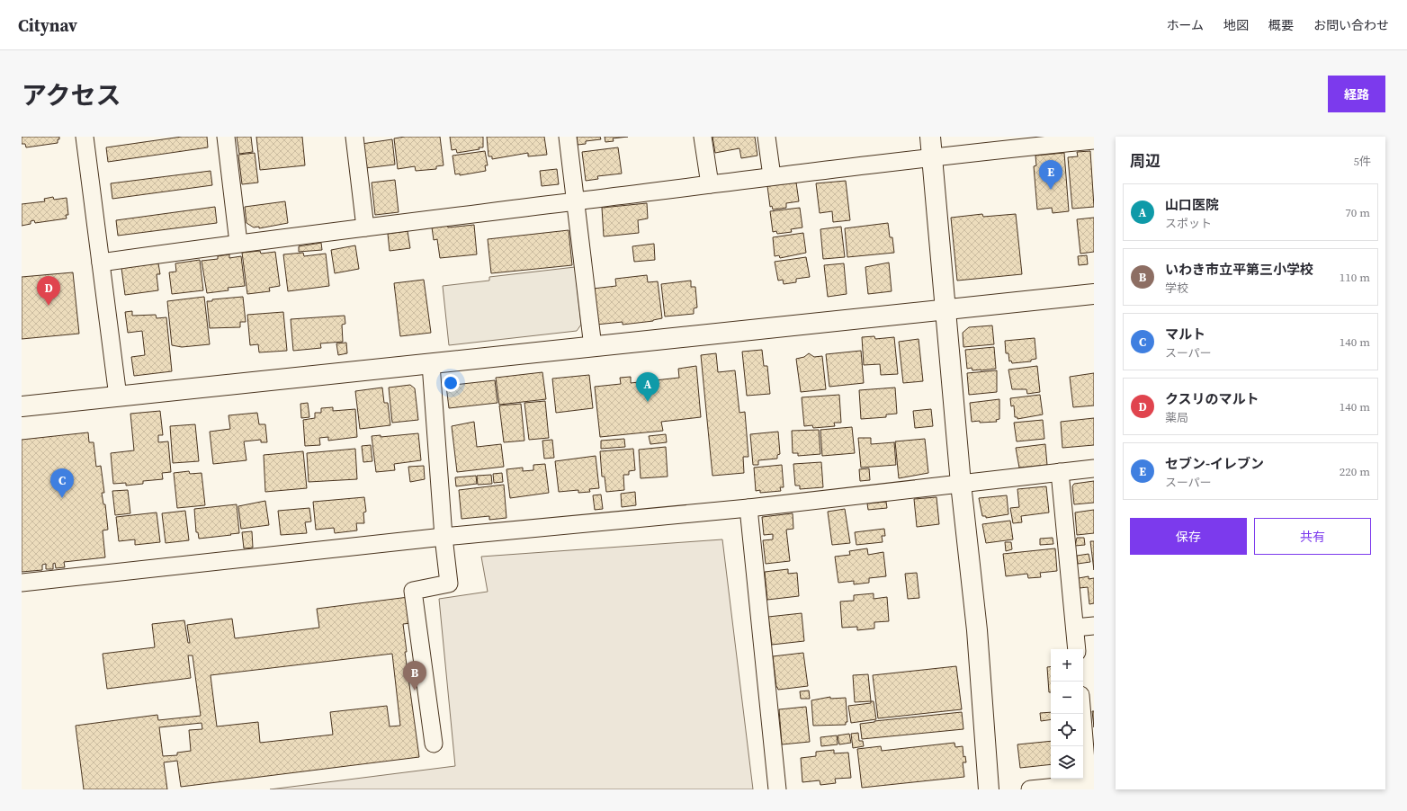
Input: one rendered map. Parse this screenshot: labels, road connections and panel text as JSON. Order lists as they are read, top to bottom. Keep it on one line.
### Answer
{"page":{"header":"Citynav","nav":["ホーム","地図","概要","お問い合わせ"],"title":"アクセス","buttons":["経路",["保存","共有"]],"heading":["周辺","5件"],"pins":["E","D","A","C","B"],"list":[{"mark":"A","name":"山口医院","note":"スポット","value":"70 m"},{"mark":"B","name":"いわき市立平第三小学校","note":"学校","value":"110 m"},{"mark":"C","name":"マルト","note":"スーパー","value":"140 m"},{"mark":"D","name":"クスリのマルト","note":"薬局","value":"140 m"},{"mark":"E","name":"セブン-イレブン","note":"スーパー","value":"220 m"}],"map_buttons":["+","−"]}}
